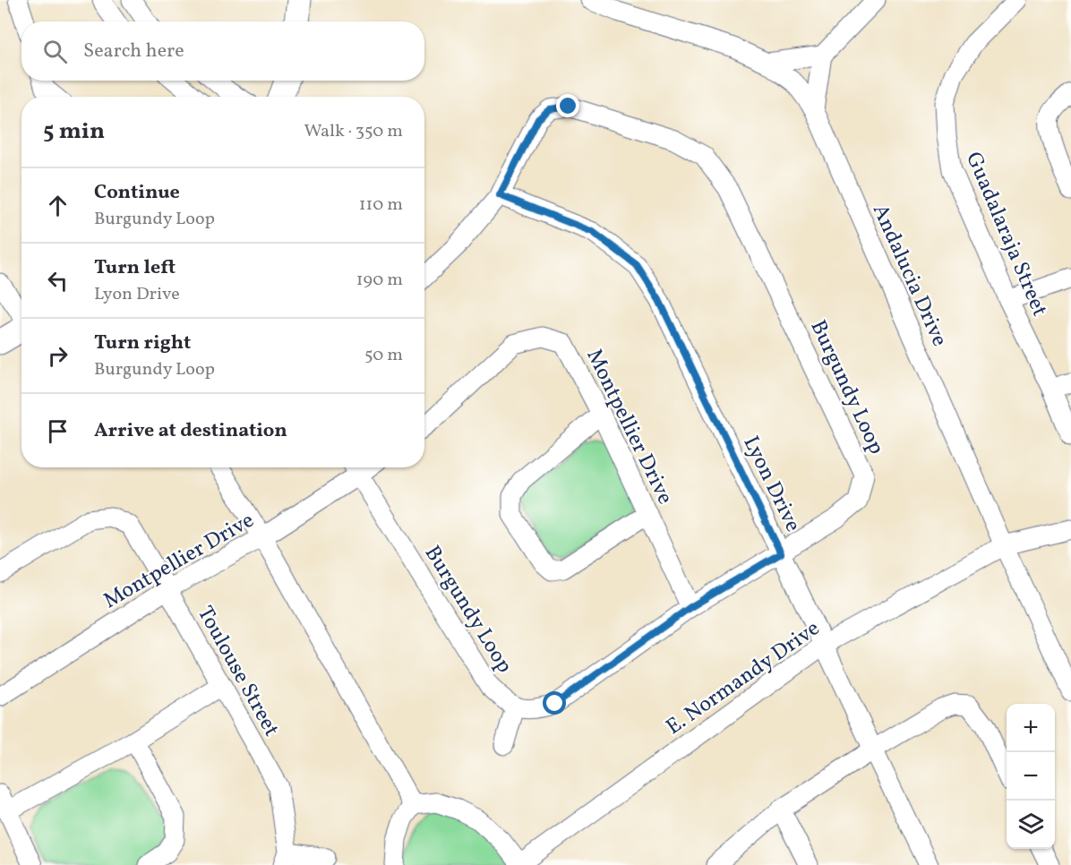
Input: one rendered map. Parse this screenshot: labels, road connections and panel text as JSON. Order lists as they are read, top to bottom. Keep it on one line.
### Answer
{"streets":{"street":["Guadalaraja Street","Andalucia Drive","Burgundy Loop","Montpellier Drive","Lyon Drive","Toulouse Street","E. Normandy Drive"]},"crossings":[["Andalucia Drive","E. Normandy Drive"],["Burgundy Loop","Montpellier Drive"],["Burgundy Loop","Lyon Drive"],["Montpellier Drive","Toulouse Street"],["Lyon Drive","E. Normandy Drive"]],"page":{"search":"Search here","heading":["5 min","Walk · 350 m"],"list":[["Continue","Burgundy Loop","110 m"],["Turn left","Lyon Drive","190 m"],["Turn right","Burgundy Loop","50 m"],"Arrive at destination"],"map_buttons":["+","−"]}}
